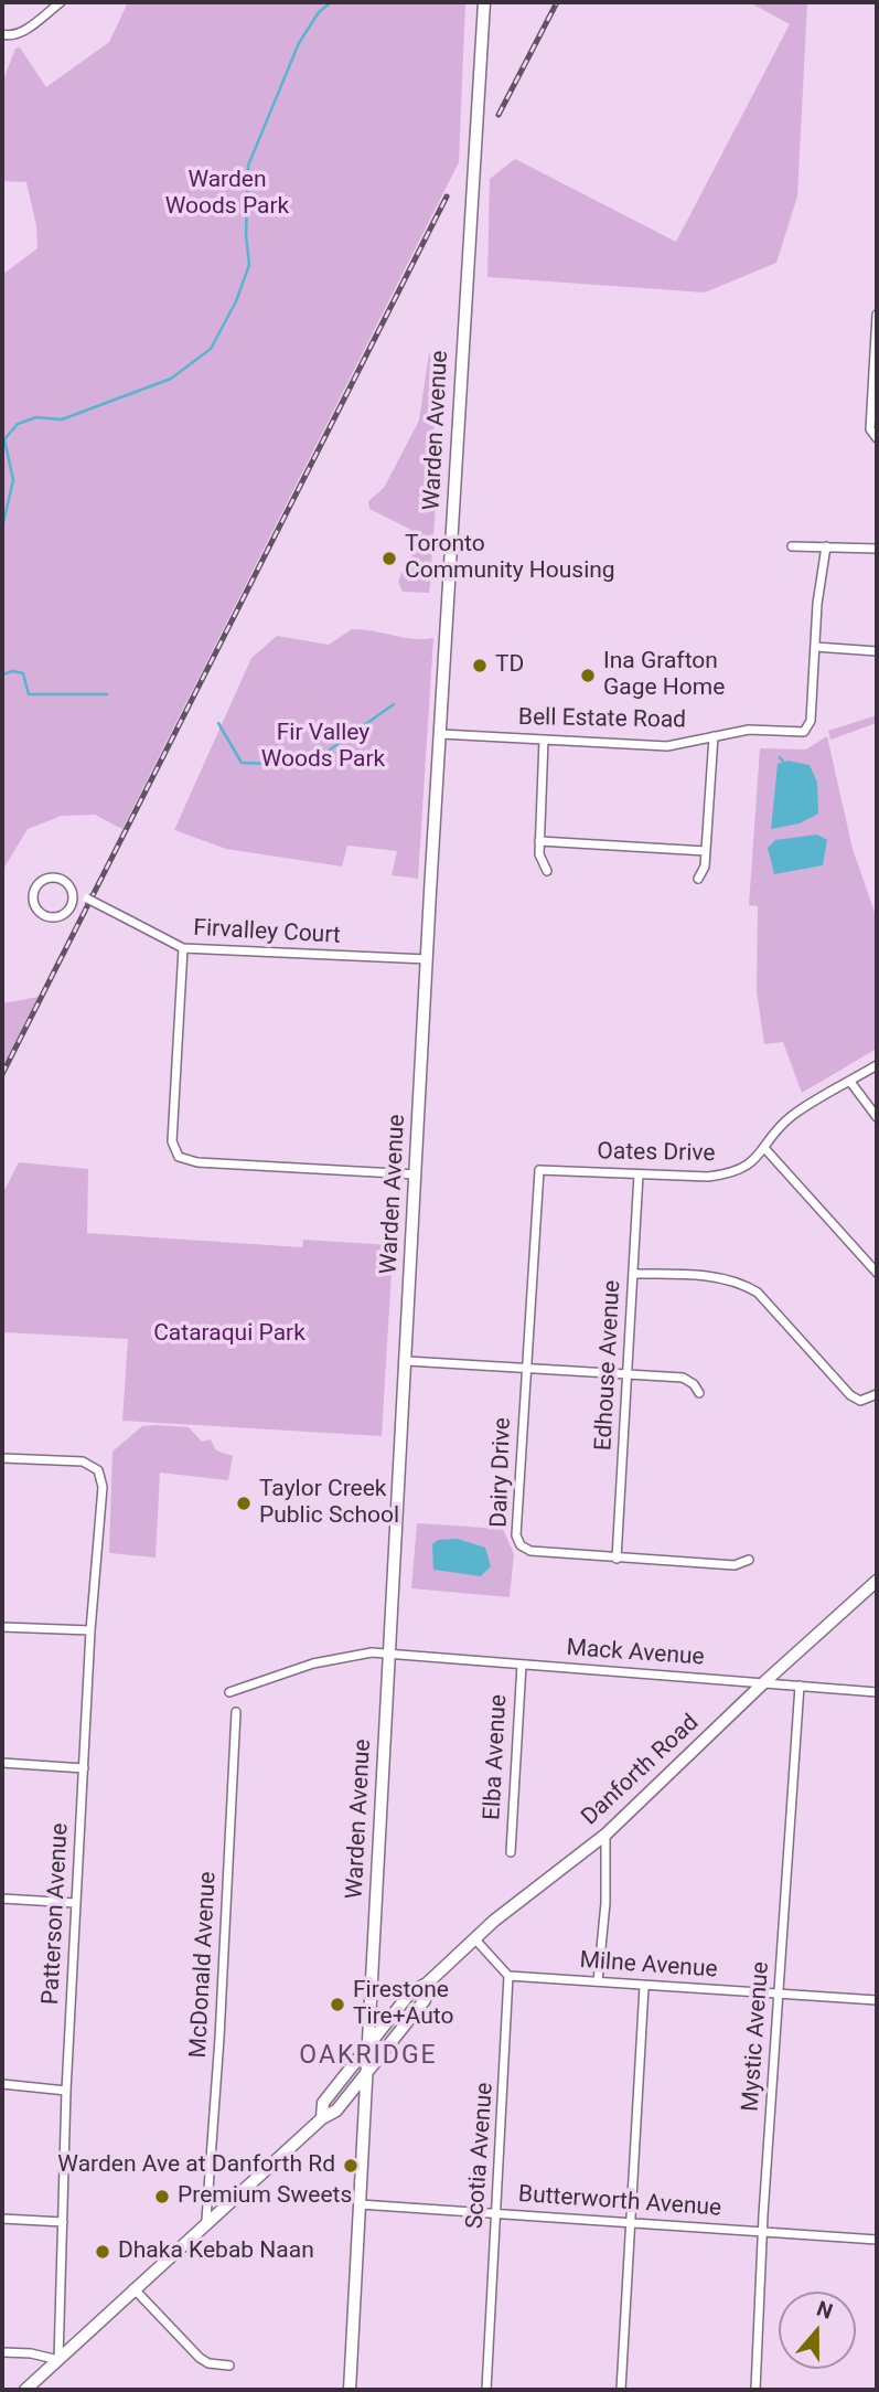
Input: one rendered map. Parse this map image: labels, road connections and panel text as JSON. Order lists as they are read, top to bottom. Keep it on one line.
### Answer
{"streets":{"main road":["Warden Avenue","Danforth Road"],"street":["Bell Estate Road","Firvalley Court","Oates Drive","Edhouse Avenue","Dairy Drive","Mack Avenue","Elba Avenue","Patterson Avenue","McDonald Avenue","Milne Avenue","Mystic Avenue","Scotia Avenue","Butterworth Avenue"]},"crossings":[["Warden Avenue","Bell Estate Road"],["Warden Avenue","Firvalley Court"],["Warden Avenue","Mack Avenue"],["Warden Avenue","Danforth Road"],["Warden Avenue","Butterworth Avenue"],["Oates Drive","Edhouse Avenue"],["Oates Drive","Dairy Drive"],["Edhouse Avenue","Dairy Drive"],["Mack Avenue","Elba Avenue"],["Mack Avenue","Danforth Road"],["Mack Avenue","Mystic Avenue"],["Danforth Road","Patterson Avenue"],["Danforth Road","McDonald Avenue"],["Milne Avenue","Mystic Avenue"],["Milne Avenue","Scotia Avenue"],["Mystic Avenue","Butterworth Avenue"],["Scotia Avenue","Butterworth Avenue"]],"districts":["OAKRIDGE"],"parks":["Warden Woods Park","Fir Valley Woods Park","Cataraqui Park"],"places":["Toronto Community Housing","TD","Ina Grafton Gage Home","Taylor Creek Public School","Firestone Tire+Auto","Warden Ave at Danforth Rd","Premium Sweets","Dhaka Kebab Naan"],"north":"top"}
